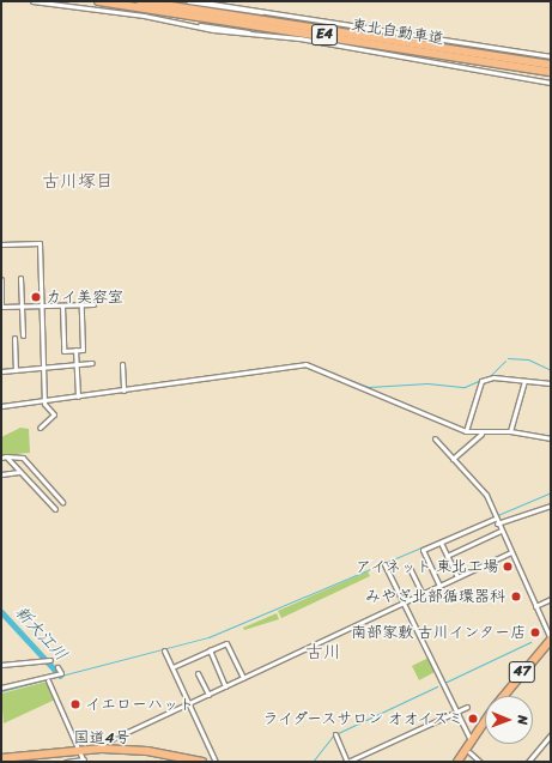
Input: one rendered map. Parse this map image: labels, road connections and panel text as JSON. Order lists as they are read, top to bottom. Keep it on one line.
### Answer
{"streets":{"highway":["東北自動車道","E4","47","国道4号"]},"districts":["古川塚目","古川"],"water":["新大江川"],"places":["カイ美容室","アイネット 東北工場","みやぎ北部循環器科","南部家敷 古川インター店","イエローハット","ライダースサロン オオイズミ"],"north":"right"}
